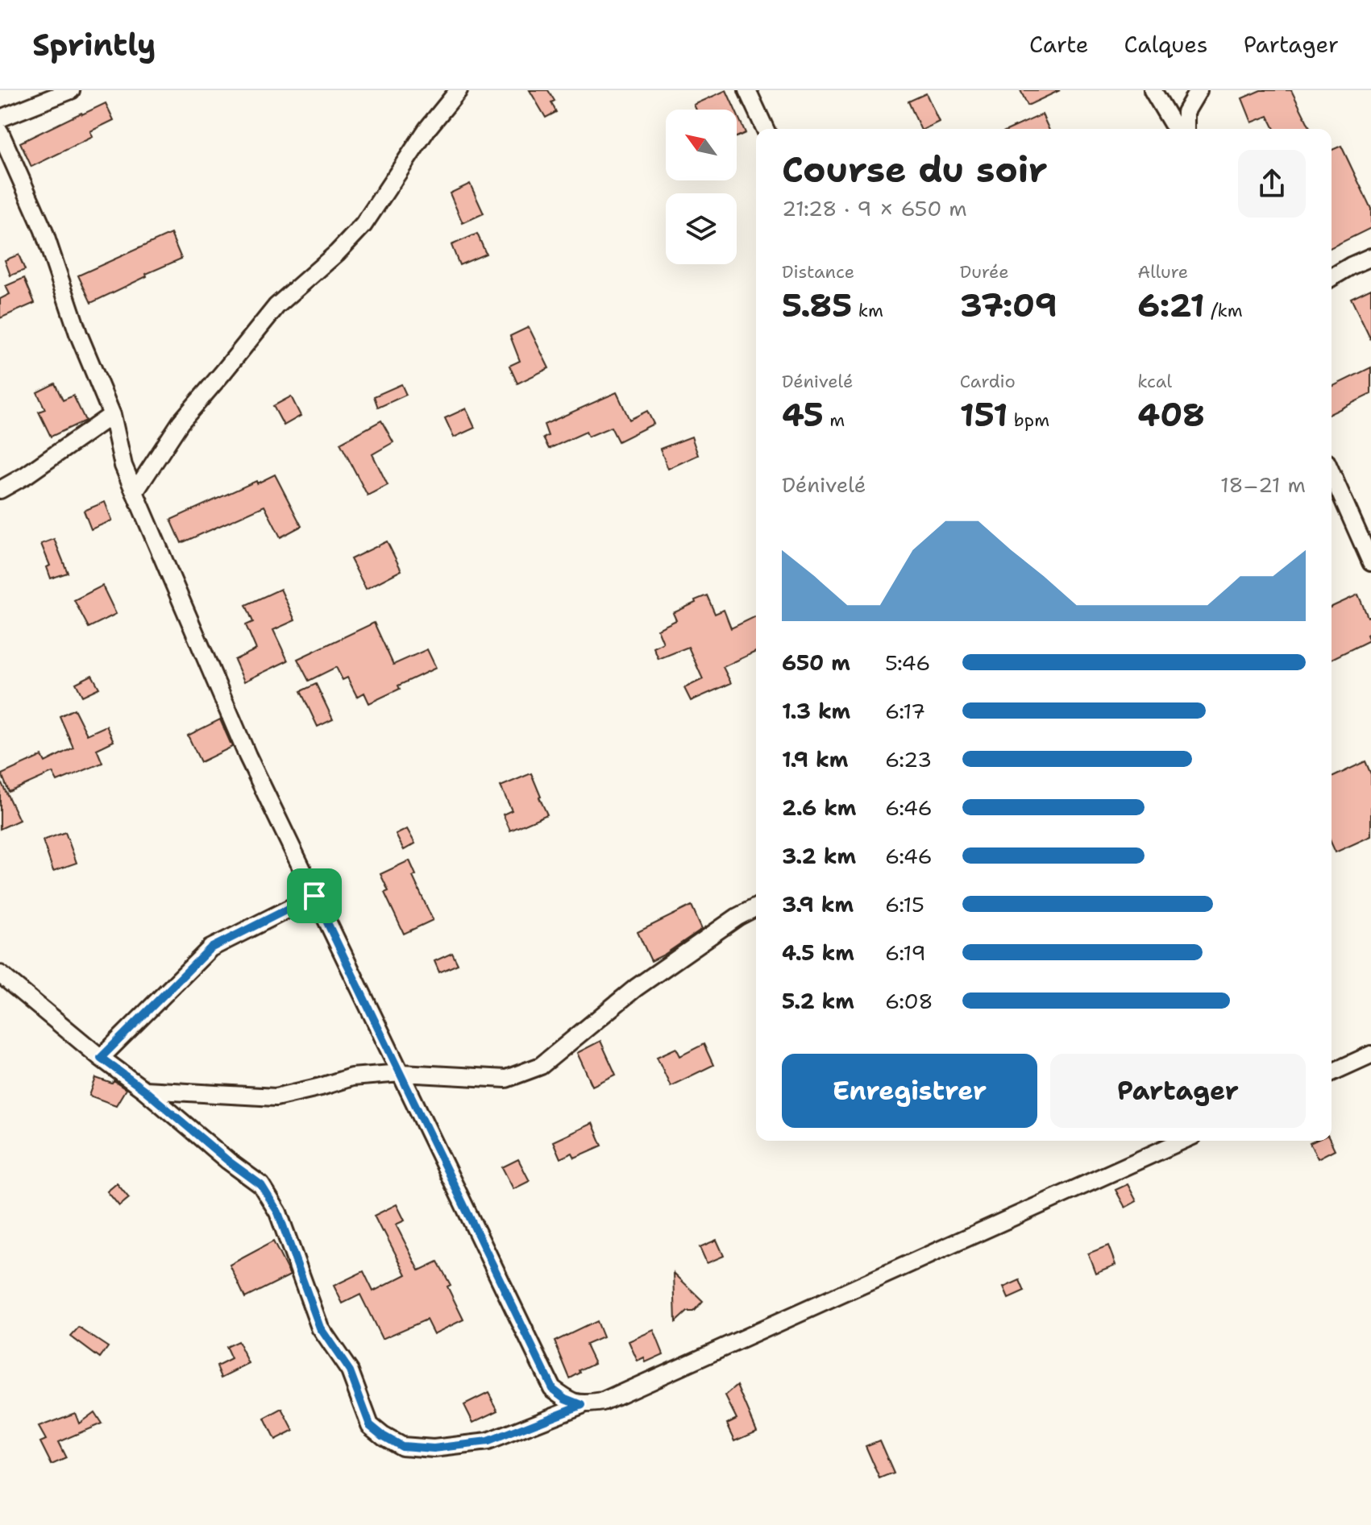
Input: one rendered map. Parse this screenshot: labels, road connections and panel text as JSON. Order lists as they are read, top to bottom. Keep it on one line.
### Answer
{"north":"top left","page":{"header":"Sprintly","nav":["Carte","Calques","Partager"],"heading":["Course du soir","21:28 · 9 × 650 m"],"stats":[["Distance","5.85 km"],["Durée","37:09"],["Allure","6:21 /km"],["Dénivelé","45 m"],["Cardio","151 bpm"],["kcal","408"]],"chart":["Dénivelé","18–21 m"],"list":[{"name":"650 m","note":"5:46"},{"name":"1.3 km","note":"6:17"},{"name":"1.9 km","note":"6:23"},{"name":"2.6 km","note":"6:46"},{"name":"3.2 km","note":"6:46"},{"name":"3.9 km","note":"6:15"},{"name":"4.5 km","note":"6:19"},{"name":"5.2 km","note":"6:08"}],"buttons":["Enregistrer","Partager"]}}
